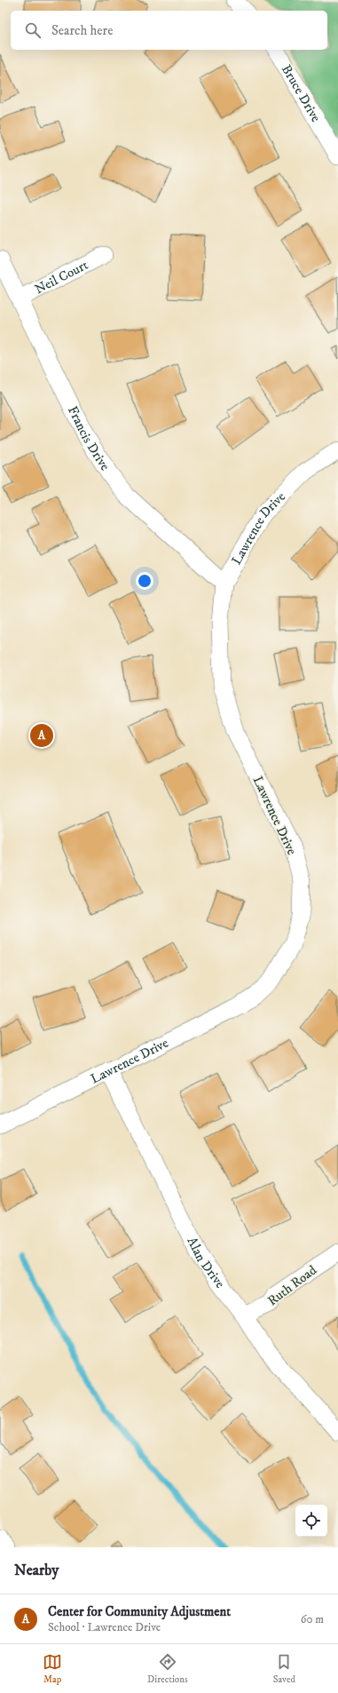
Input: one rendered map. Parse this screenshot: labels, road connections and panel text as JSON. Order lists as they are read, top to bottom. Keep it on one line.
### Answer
{"streets":{"street":["Bruce Drive","Neil Court","Francis Drive","Lawrence Drive","Alan Drive","Ruth Road"]},"crossings":[["Neil Court","Francis Drive"],["Francis Drive","Lawrence Drive"],["Lawrence Drive","Alan Drive"],["Alan Drive","Ruth Road"]],"page":{"search":"Search here","pins":"A","heading":"Nearby","list":[{"mark":"A","name":"Center for Community Adjustment","note":"School · Lawrence Drive","value":"60 m"}],"nav":["Map","Directions","Saved"]}}
